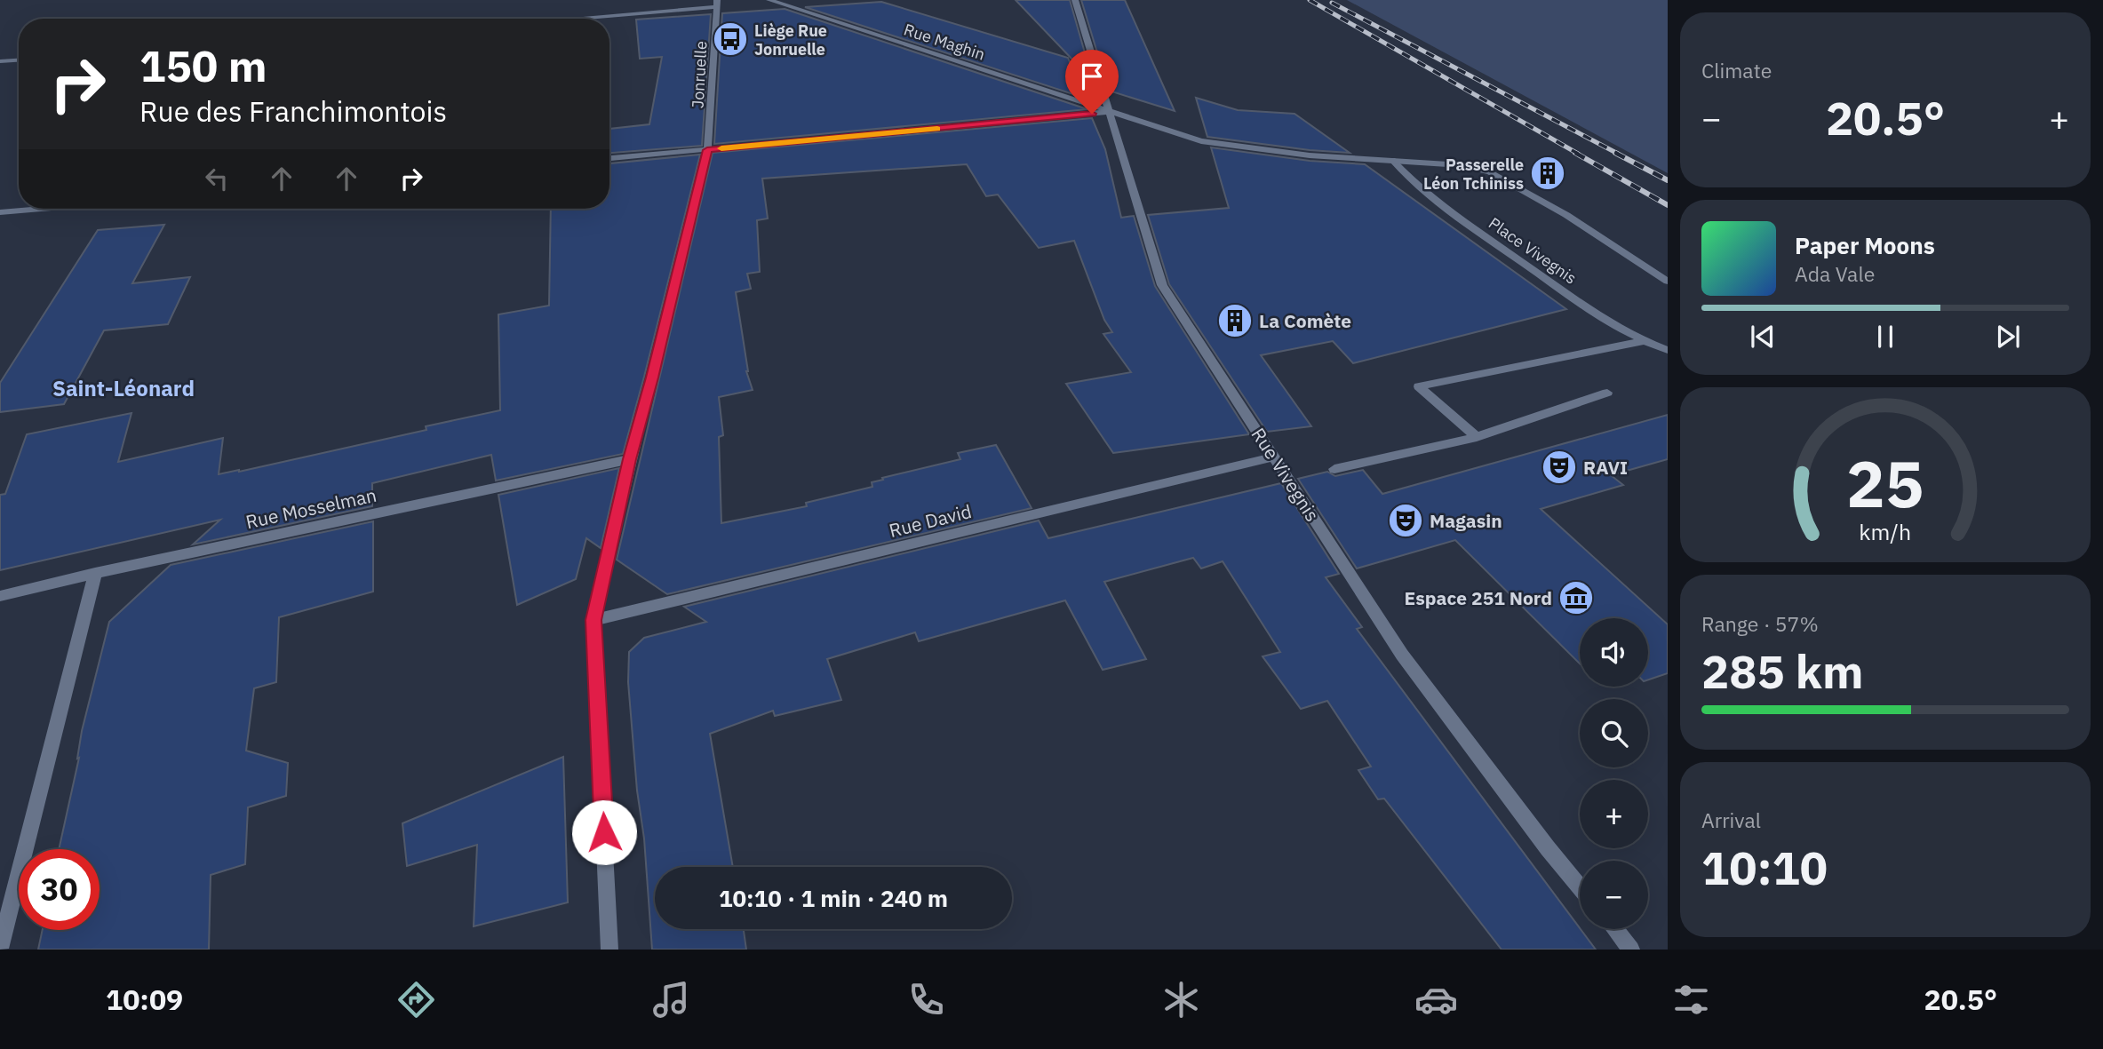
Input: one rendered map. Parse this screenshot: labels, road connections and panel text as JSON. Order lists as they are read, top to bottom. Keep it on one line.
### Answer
{"streets":{"street":["Rue Maghin","Jonruelle","Place Vivegnis","Rue Vivegnis","Rue Mosselman","Rue David"]},"crossings":[["Rue Maghin","Rue Vivegnis"],["Jonruelle","Rue Mosselman"],["Jonruelle","Rue David"],["Rue Vivegnis","Rue David"]],"districts":["Saint-Léonard"],"places":{"bus stop":["Liège Rue Jonruelle"],"building":["Passerelle Léon Tchiniss","La Comète"],"theatre":["RAVI","Magasin"],"museum":["Espace 251 Nord"]},"page":{"tile":["Climate",["Range · 57%","285 km"],["Arrival","10:10"]],"turn":["150 m","Rue des Franchimontois"],"heat":["−","20.5°","+"],"song":["Paper Moons","Ada Vale"],"map_buttons":["+","−"],"limit":"30","trip":"10:10 · 1 min · 240 m","tabs":["10:09","20.5°"],"gauge":["25","km/h"]}}
